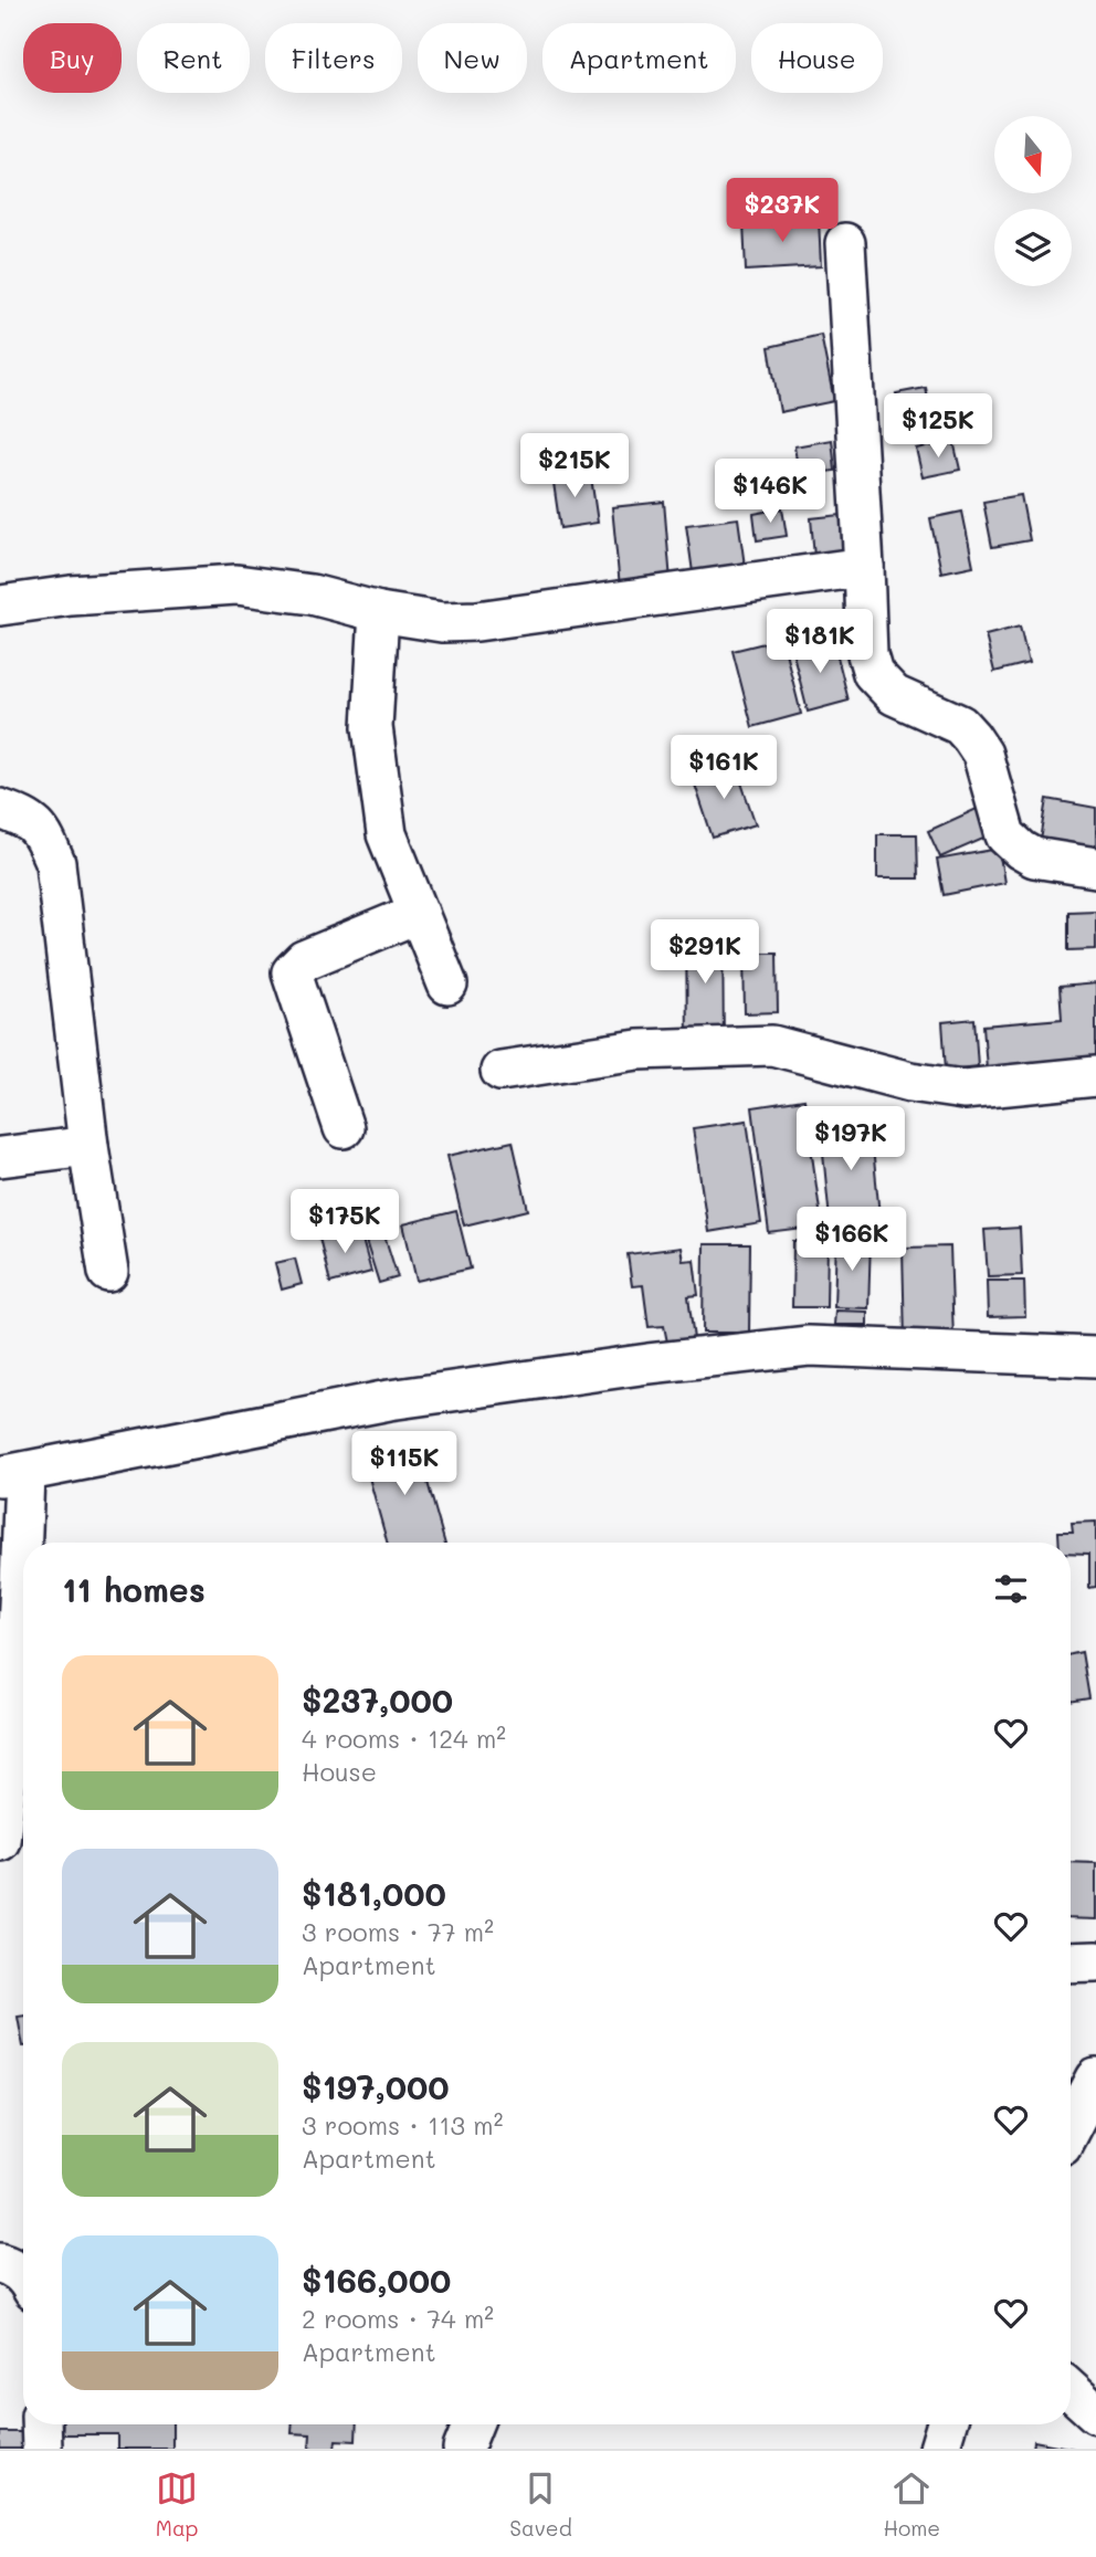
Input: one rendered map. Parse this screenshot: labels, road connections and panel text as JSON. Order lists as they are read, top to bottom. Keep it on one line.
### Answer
{"north":"bottom","page":{"chip":["Buy","Rent","Filters","New","Apartment","House"],"price":["$237K","$125K","$215K","$146K","$181K","$161K","$291K","$197K","$175K","$166K","$115K"],"heading":"11 homes","list":[{"name":"$237,000","note":"4 rooms · 124 m² · House"},{"name":"$181,000","note":"3 rooms · 77 m² · Apartment"},{"name":"$197,000","note":"3 rooms · 113 m² · Apartment"},{"name":"$166,000","note":"2 rooms · 74 m² · Apartment"}],"tabs":["Map","Saved","Home"]}}
